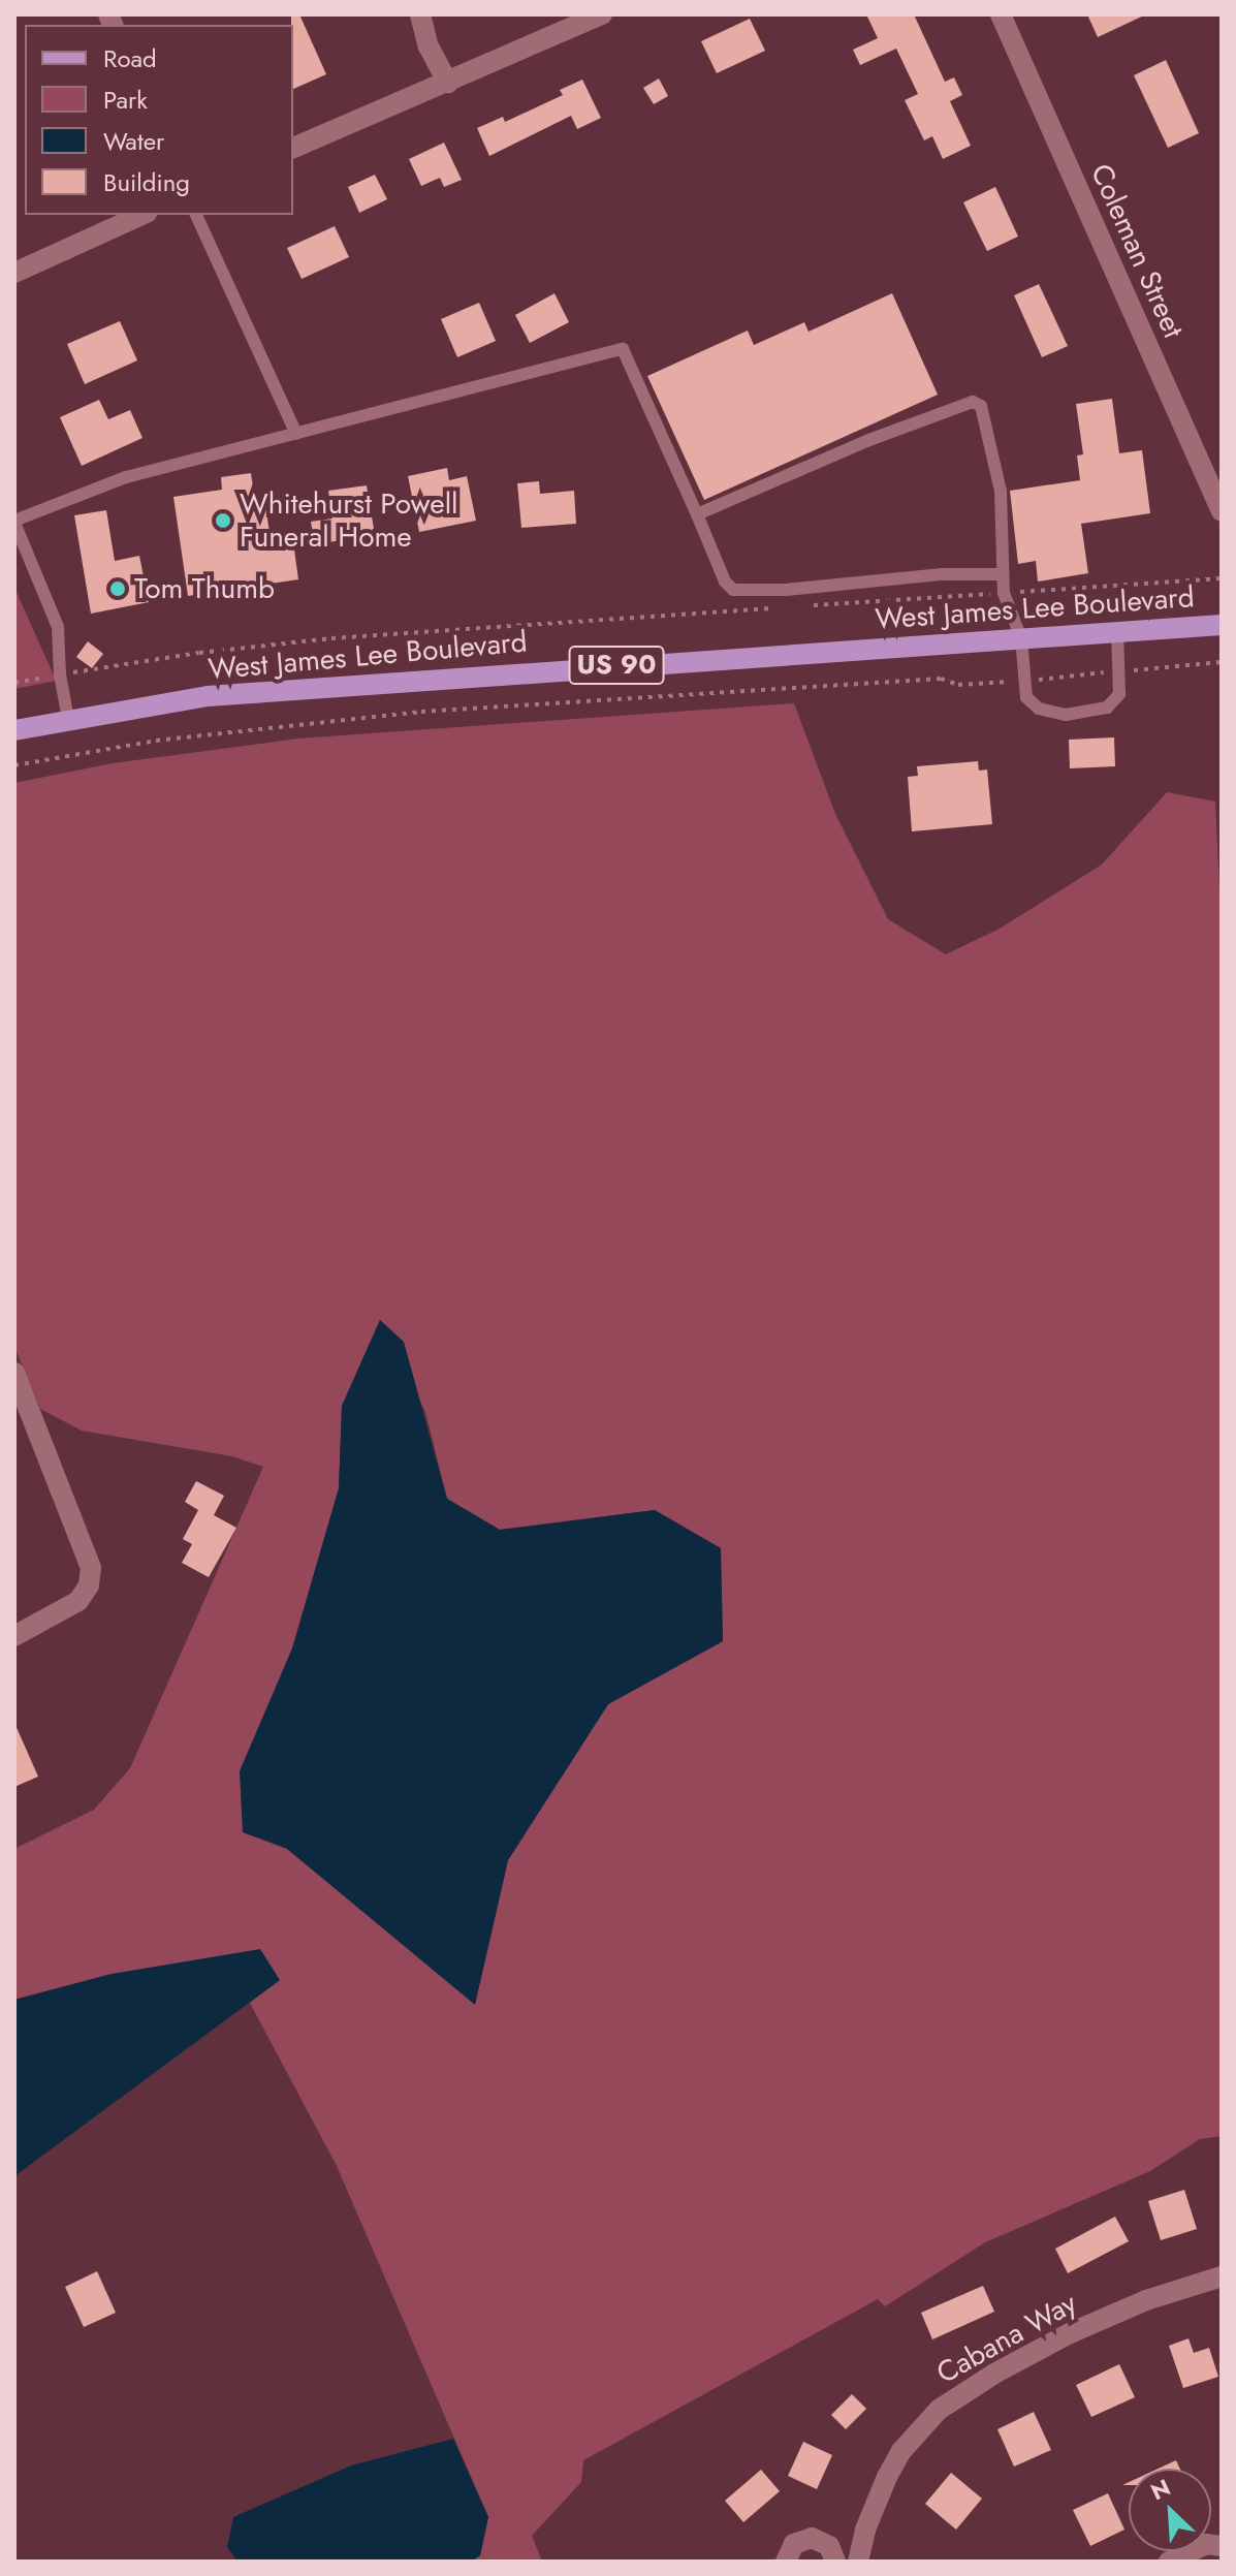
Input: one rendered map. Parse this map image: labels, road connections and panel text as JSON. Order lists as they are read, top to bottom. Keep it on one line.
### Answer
{"streets":{"main road":["West James Lee Boulevard","US 90"],"street":["Coleman Street","Cabana Way"]},"places":["Whitehurst Powell Funeral Home","Tom Thumb"],"legend":["Road","Park","Water","Building"],"north":"top left"}
